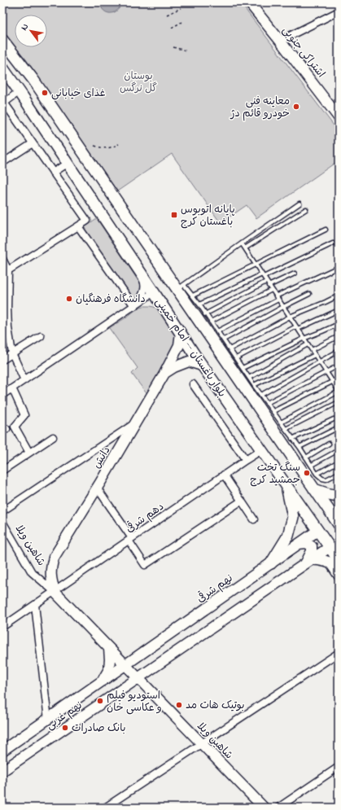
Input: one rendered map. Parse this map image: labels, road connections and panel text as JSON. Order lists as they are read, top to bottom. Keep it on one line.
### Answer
{"streets":{"main road":["بلوار باغستان -- امام خمینی"],"street":["اشتراکی جنوبی","دانش","دهم شرقی","شاهین ویلا","نهم شرقی","نهم غربی"]},"crossings":[["بلوار باغستان -- امام خمینی","دانش"],["بلوار باغستان -- امام خمینی","دهم شرقی"],["بلوار باغستان -- امام خمینی","نهم شرقی"],["دانش","دهم شرقی"],["دانش","شاهین ویلا"],["دهم شرقی","شاهین ویلا"],["شاهین ویلا","نهم شرقی"],["شاهین ویلا","نهم غربی"],["نهم شرقی","نهم غربی"]],"parks":["بوستان گل نرگس"],"places":{"other":["غذای خیابانی","معاینه فنی خودرو قائم دژ","دانشگاه فرهنگیان","سنگ تخت جمشید کرج","استودیو فیلم و عکاسی خان","بوتیک هات مد","بانک صادرات"],"transit":["پایانه اتوبوس باغستان کرج"]},"north":"top left"}
